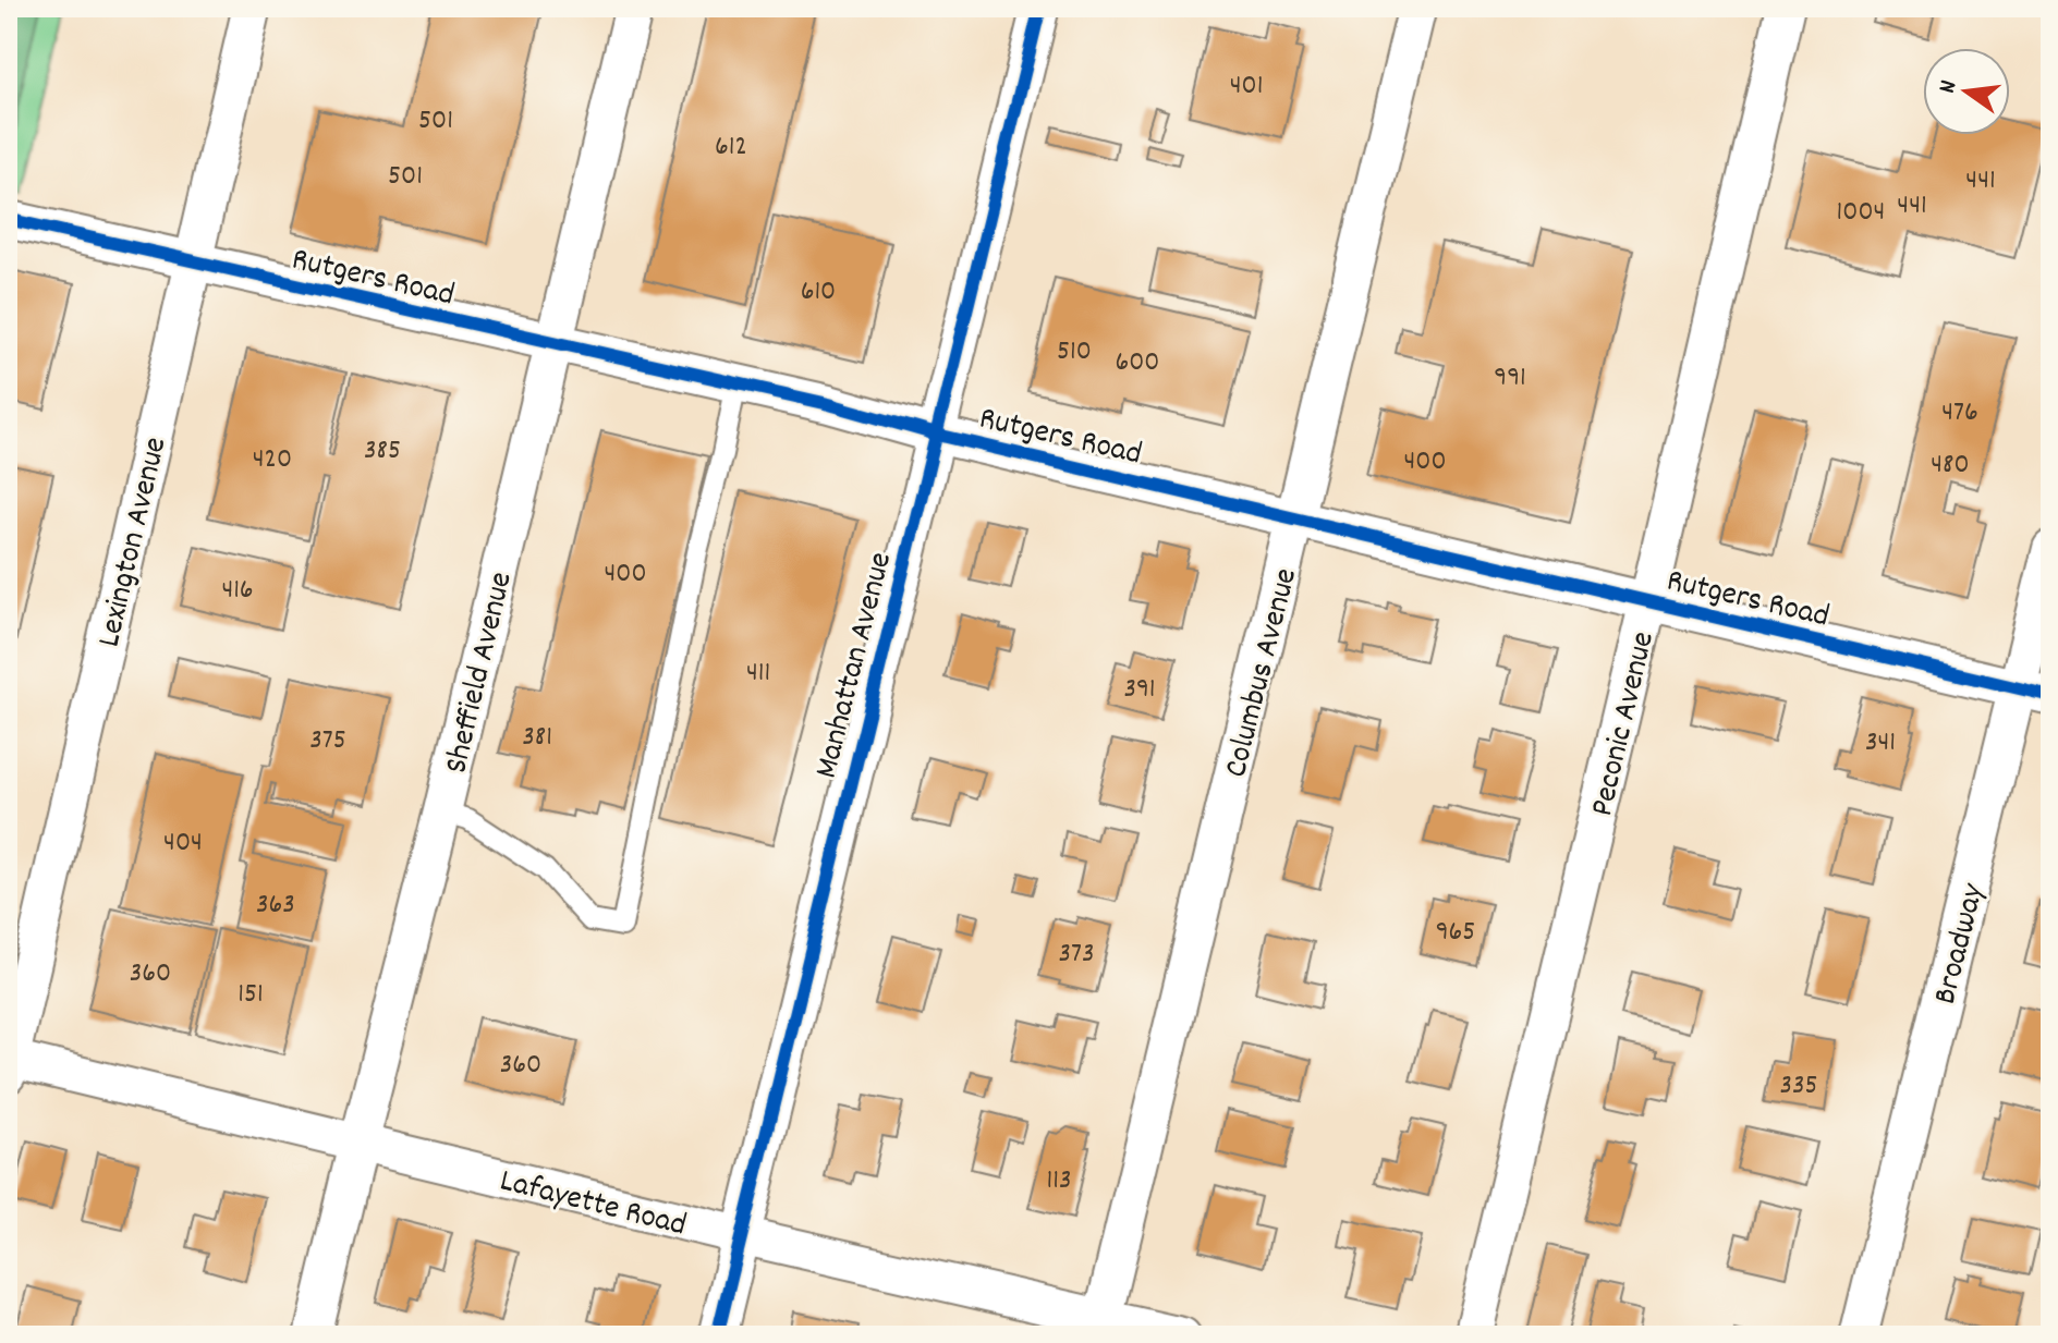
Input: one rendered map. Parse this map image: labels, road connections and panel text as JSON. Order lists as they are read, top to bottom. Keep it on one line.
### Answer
{"streets":{"street":["Rutgers Road","Lexington Avenue","Manhattan Avenue","Sheffield Avenue","Columbus Avenue","Peconic Avenue","Broadway","Lafayette Road"]},"crossings":[["Rutgers Road","Lexington Avenue"],["Rutgers Road","Manhattan Avenue"],["Rutgers Road","Sheffield Avenue"],["Rutgers Road","Columbus Avenue"],["Rutgers Road","Peconic Avenue"],["Rutgers Road","Broadway"],["Lexington Avenue","Lafayette Road"],["Manhattan Avenue","Lafayette Road"],["Sheffield Avenue","Lafayette Road"],["Columbus Avenue","Lafayette Road"]],"house_numbers":["401","501","612","501","441","441","1004","610","510","600","991","476","385","420","400","480","400","416","411","391","381","375","341","404","363","965","373","360","151","360","335","113"],"north":"left"}
